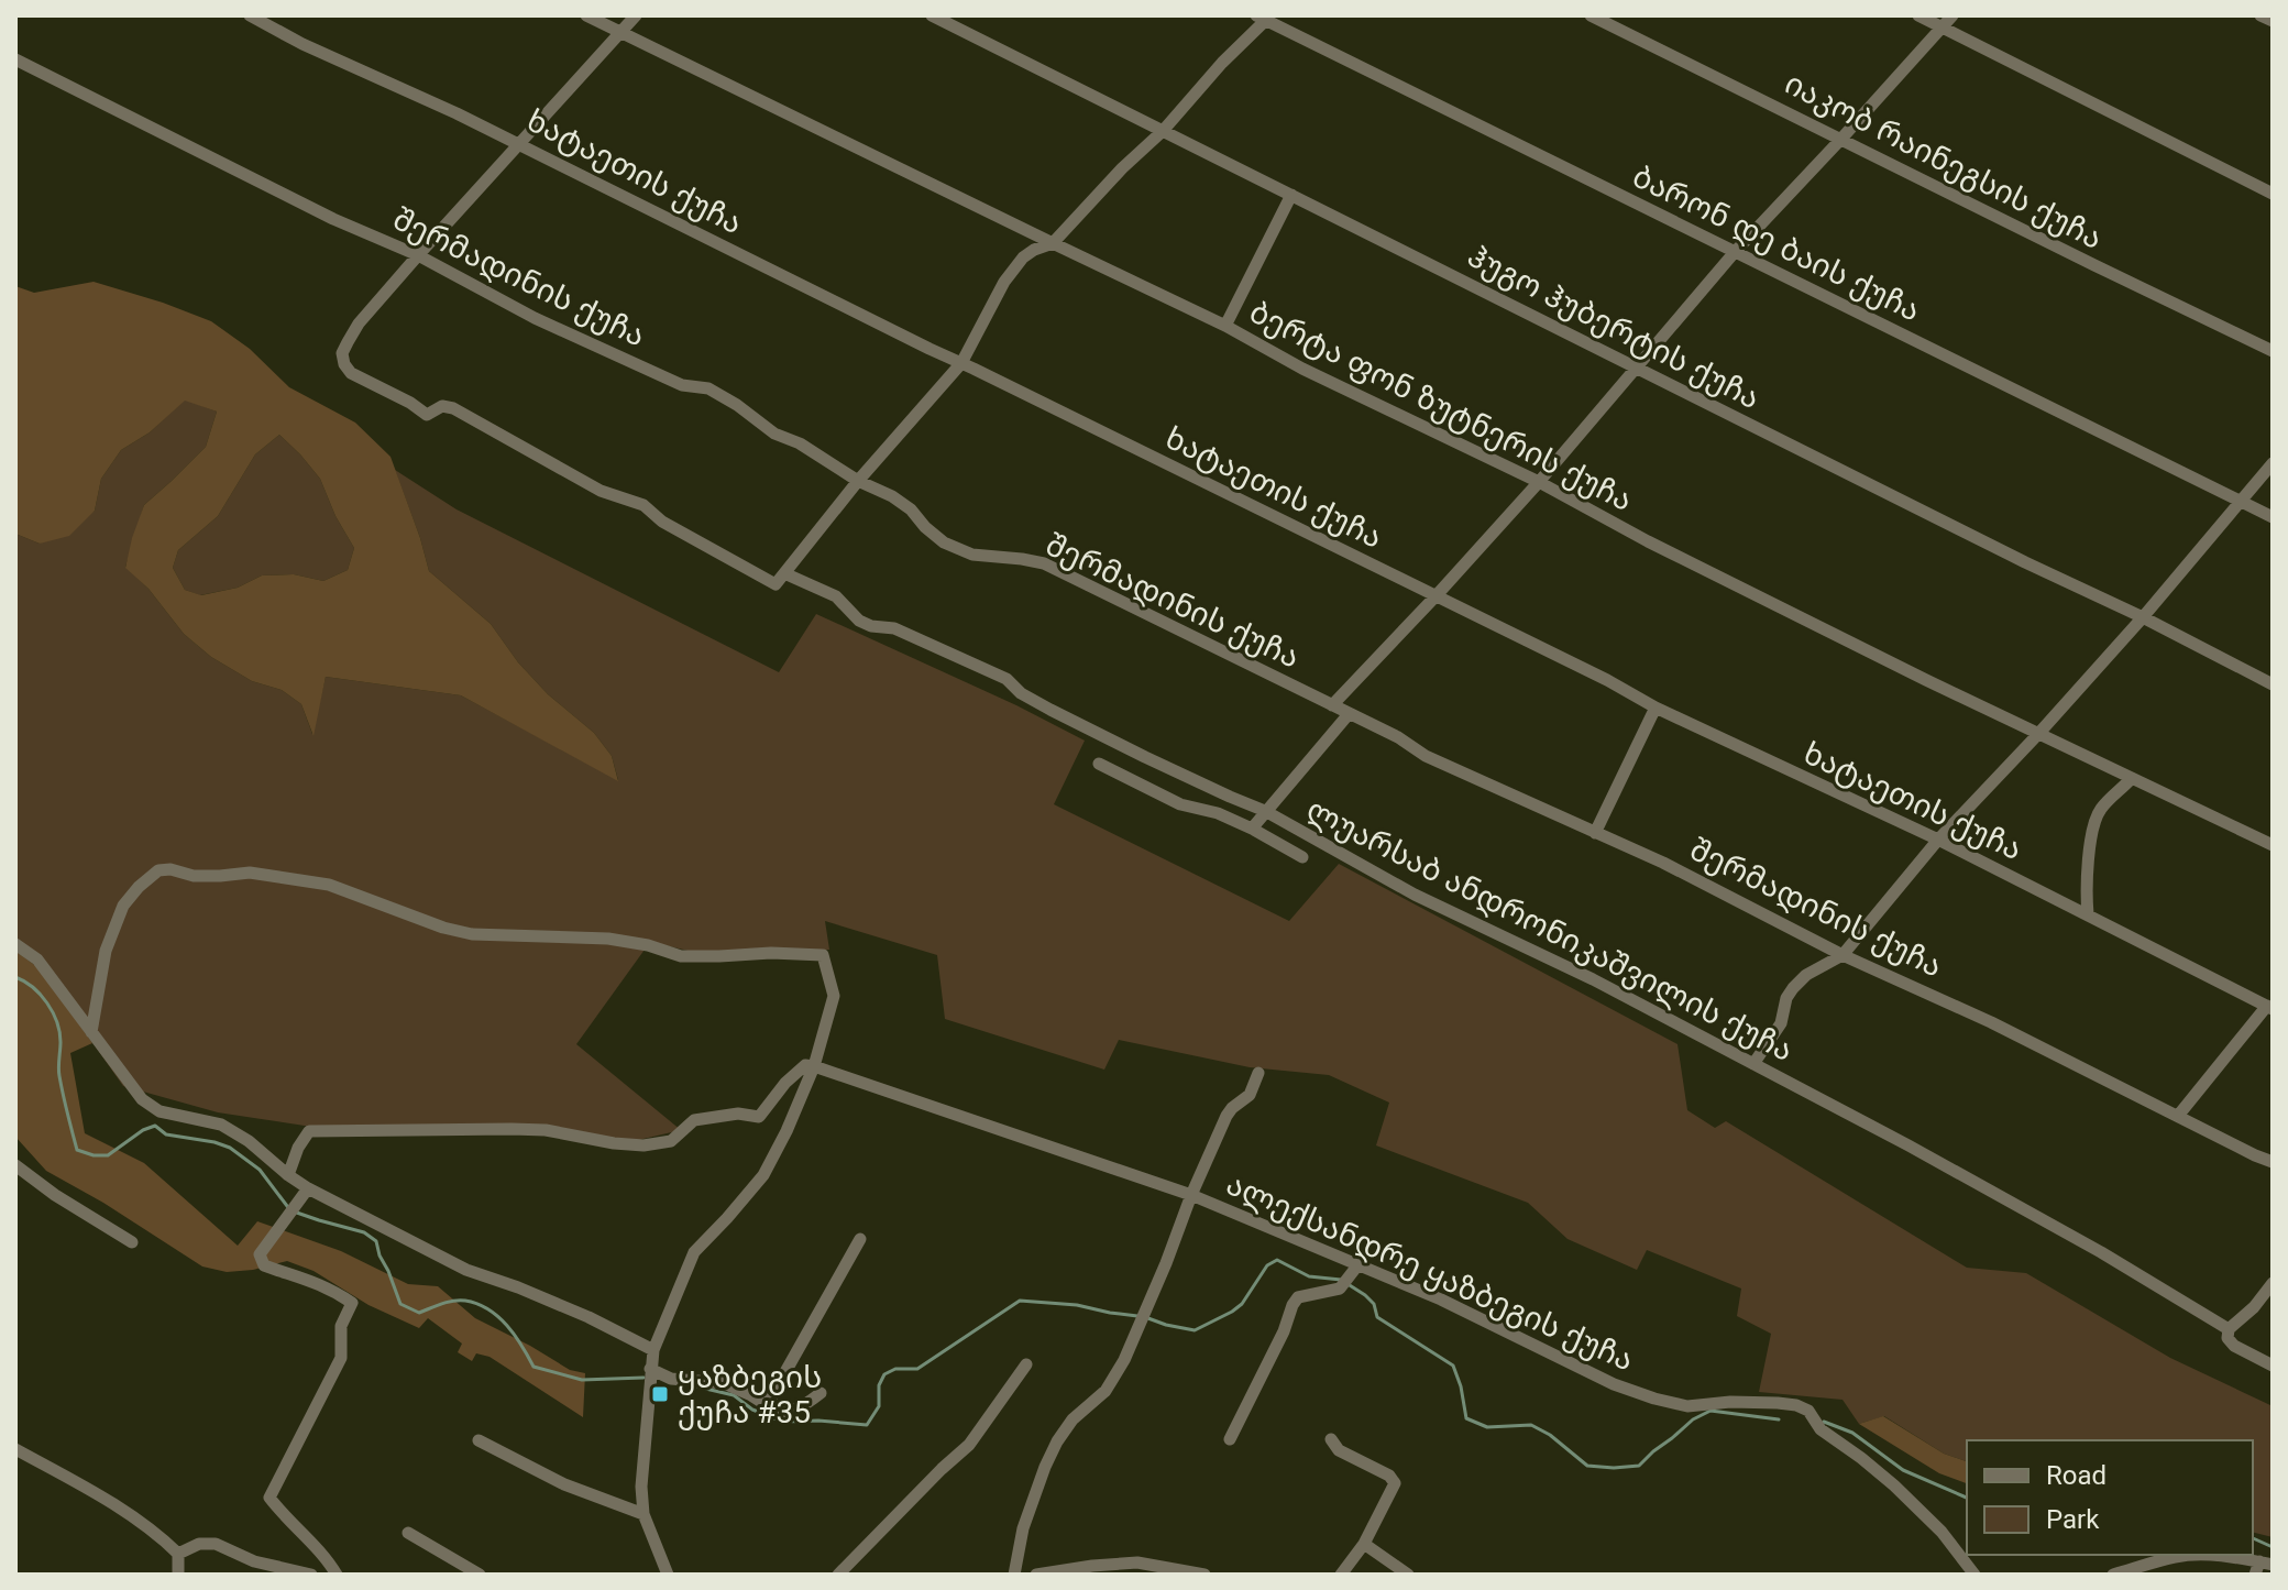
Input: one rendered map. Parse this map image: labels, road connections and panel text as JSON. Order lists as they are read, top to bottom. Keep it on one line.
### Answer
{"streets":{"street":["იაკობ რაინეგსის ქუჩა","ხატაეთის ქუჩა","ბარონ დე ბაის ქუჩა","შერმადინის ქუჩა","ჰუგო ჰუბერტის ქუჩა","ბერტა ფონ ზუტნერის ქუჩა","ლუარსაბ ანდრონიკაშვილის ქუჩა","ალექსანდრე ყაზბეგის ქუჩა"]},"places":{"transit":["ყაზბეგის ქუჩა #35"]},"legend":["Road","Park"]}
